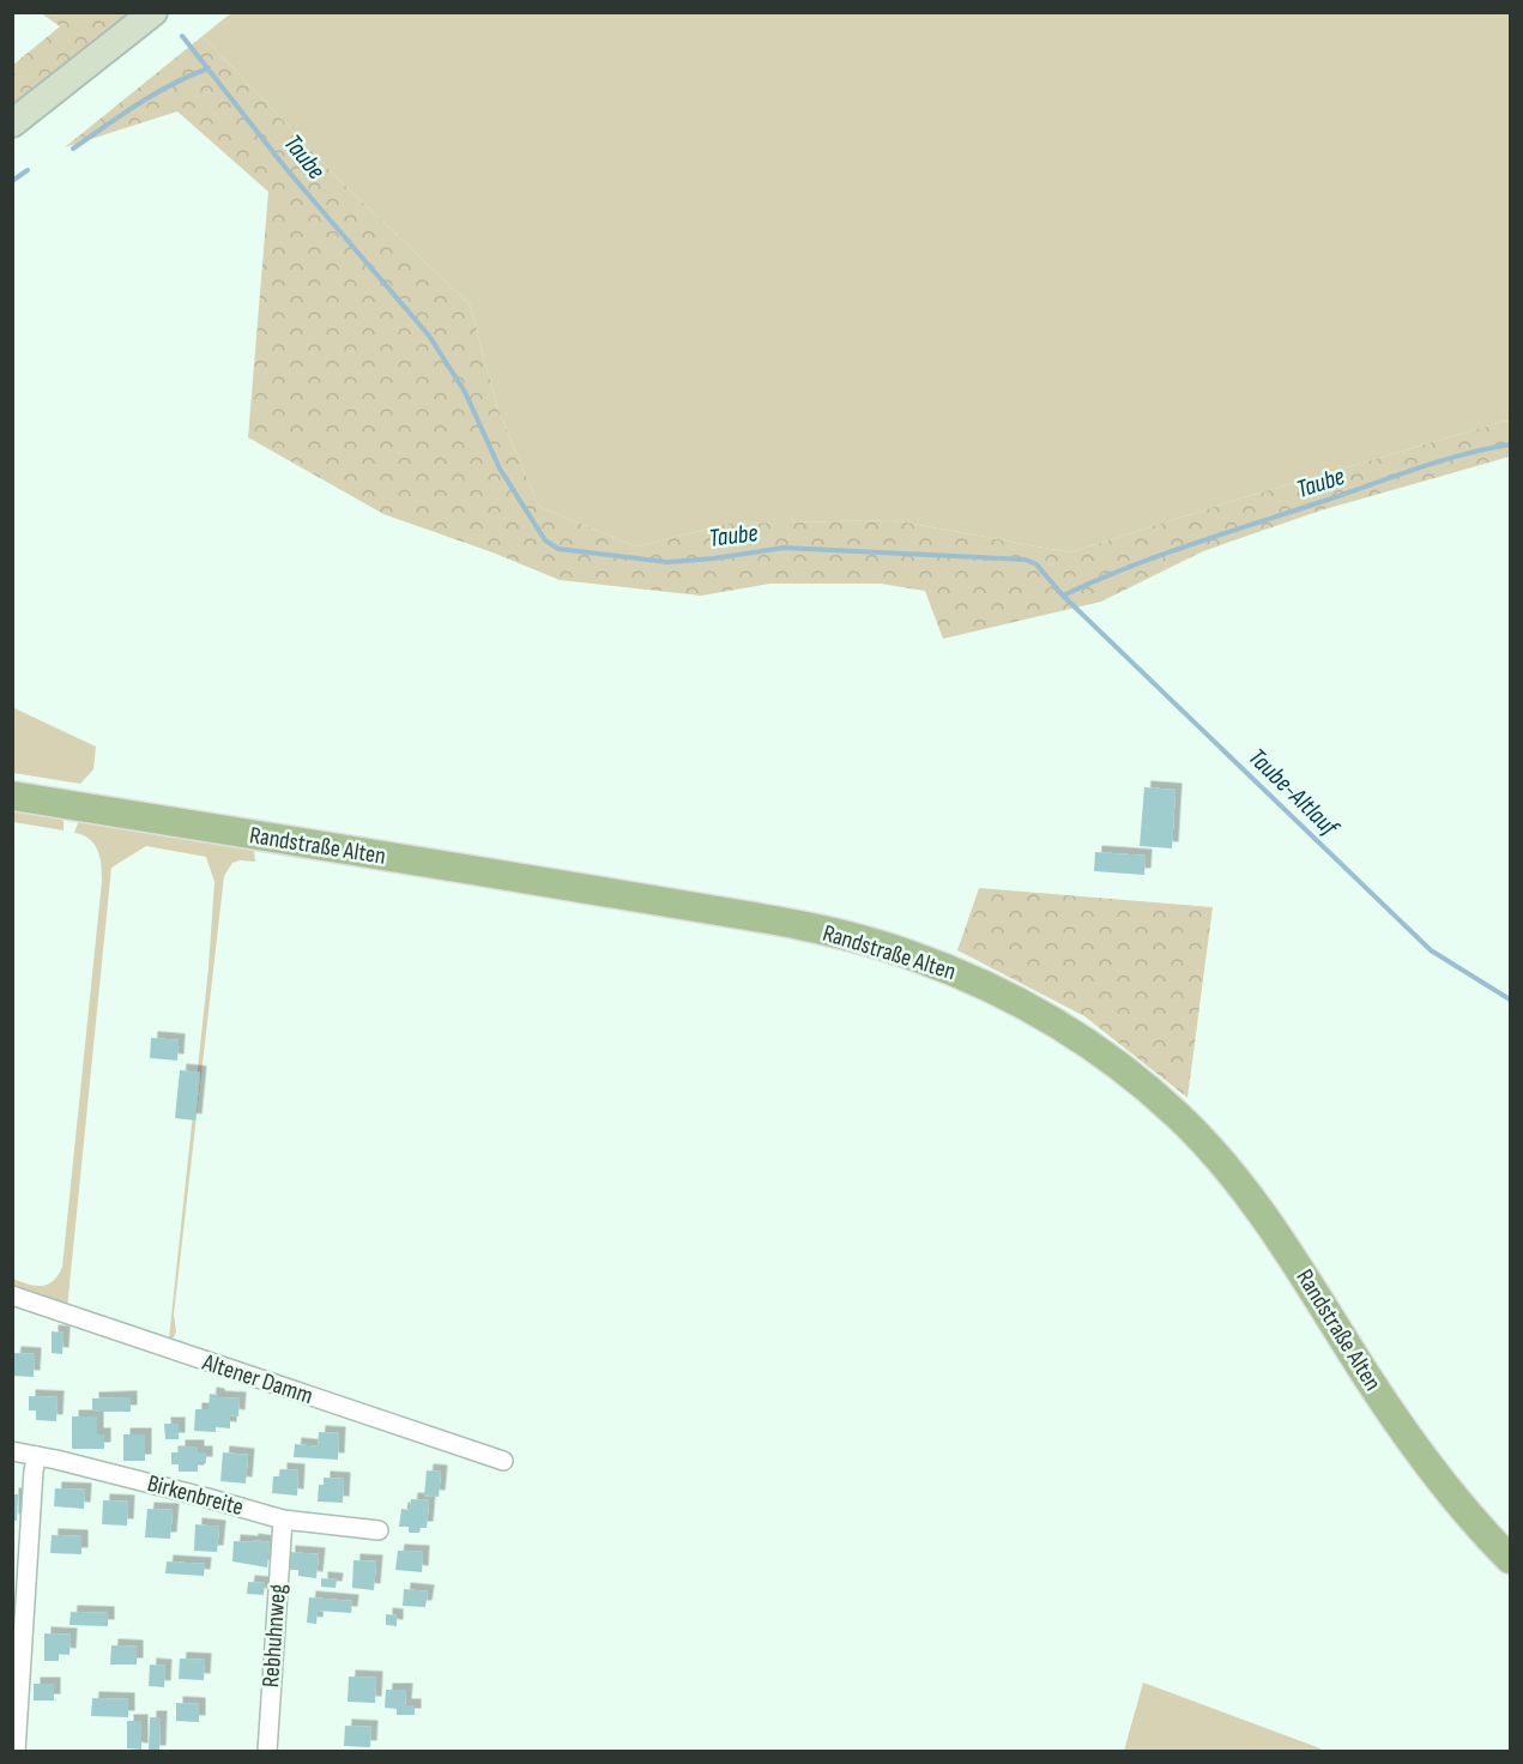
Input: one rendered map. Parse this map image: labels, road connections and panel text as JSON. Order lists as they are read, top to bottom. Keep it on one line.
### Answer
{"streets":{"main road":["Randstraße Alten"],"street":["Altener Damm","Birkenbreite","Rebhuhnweg"]},"crossings":[["Birkenbreite","Rebhuhnweg"]],"water":["Taube","Taube-Altlauf"]}
